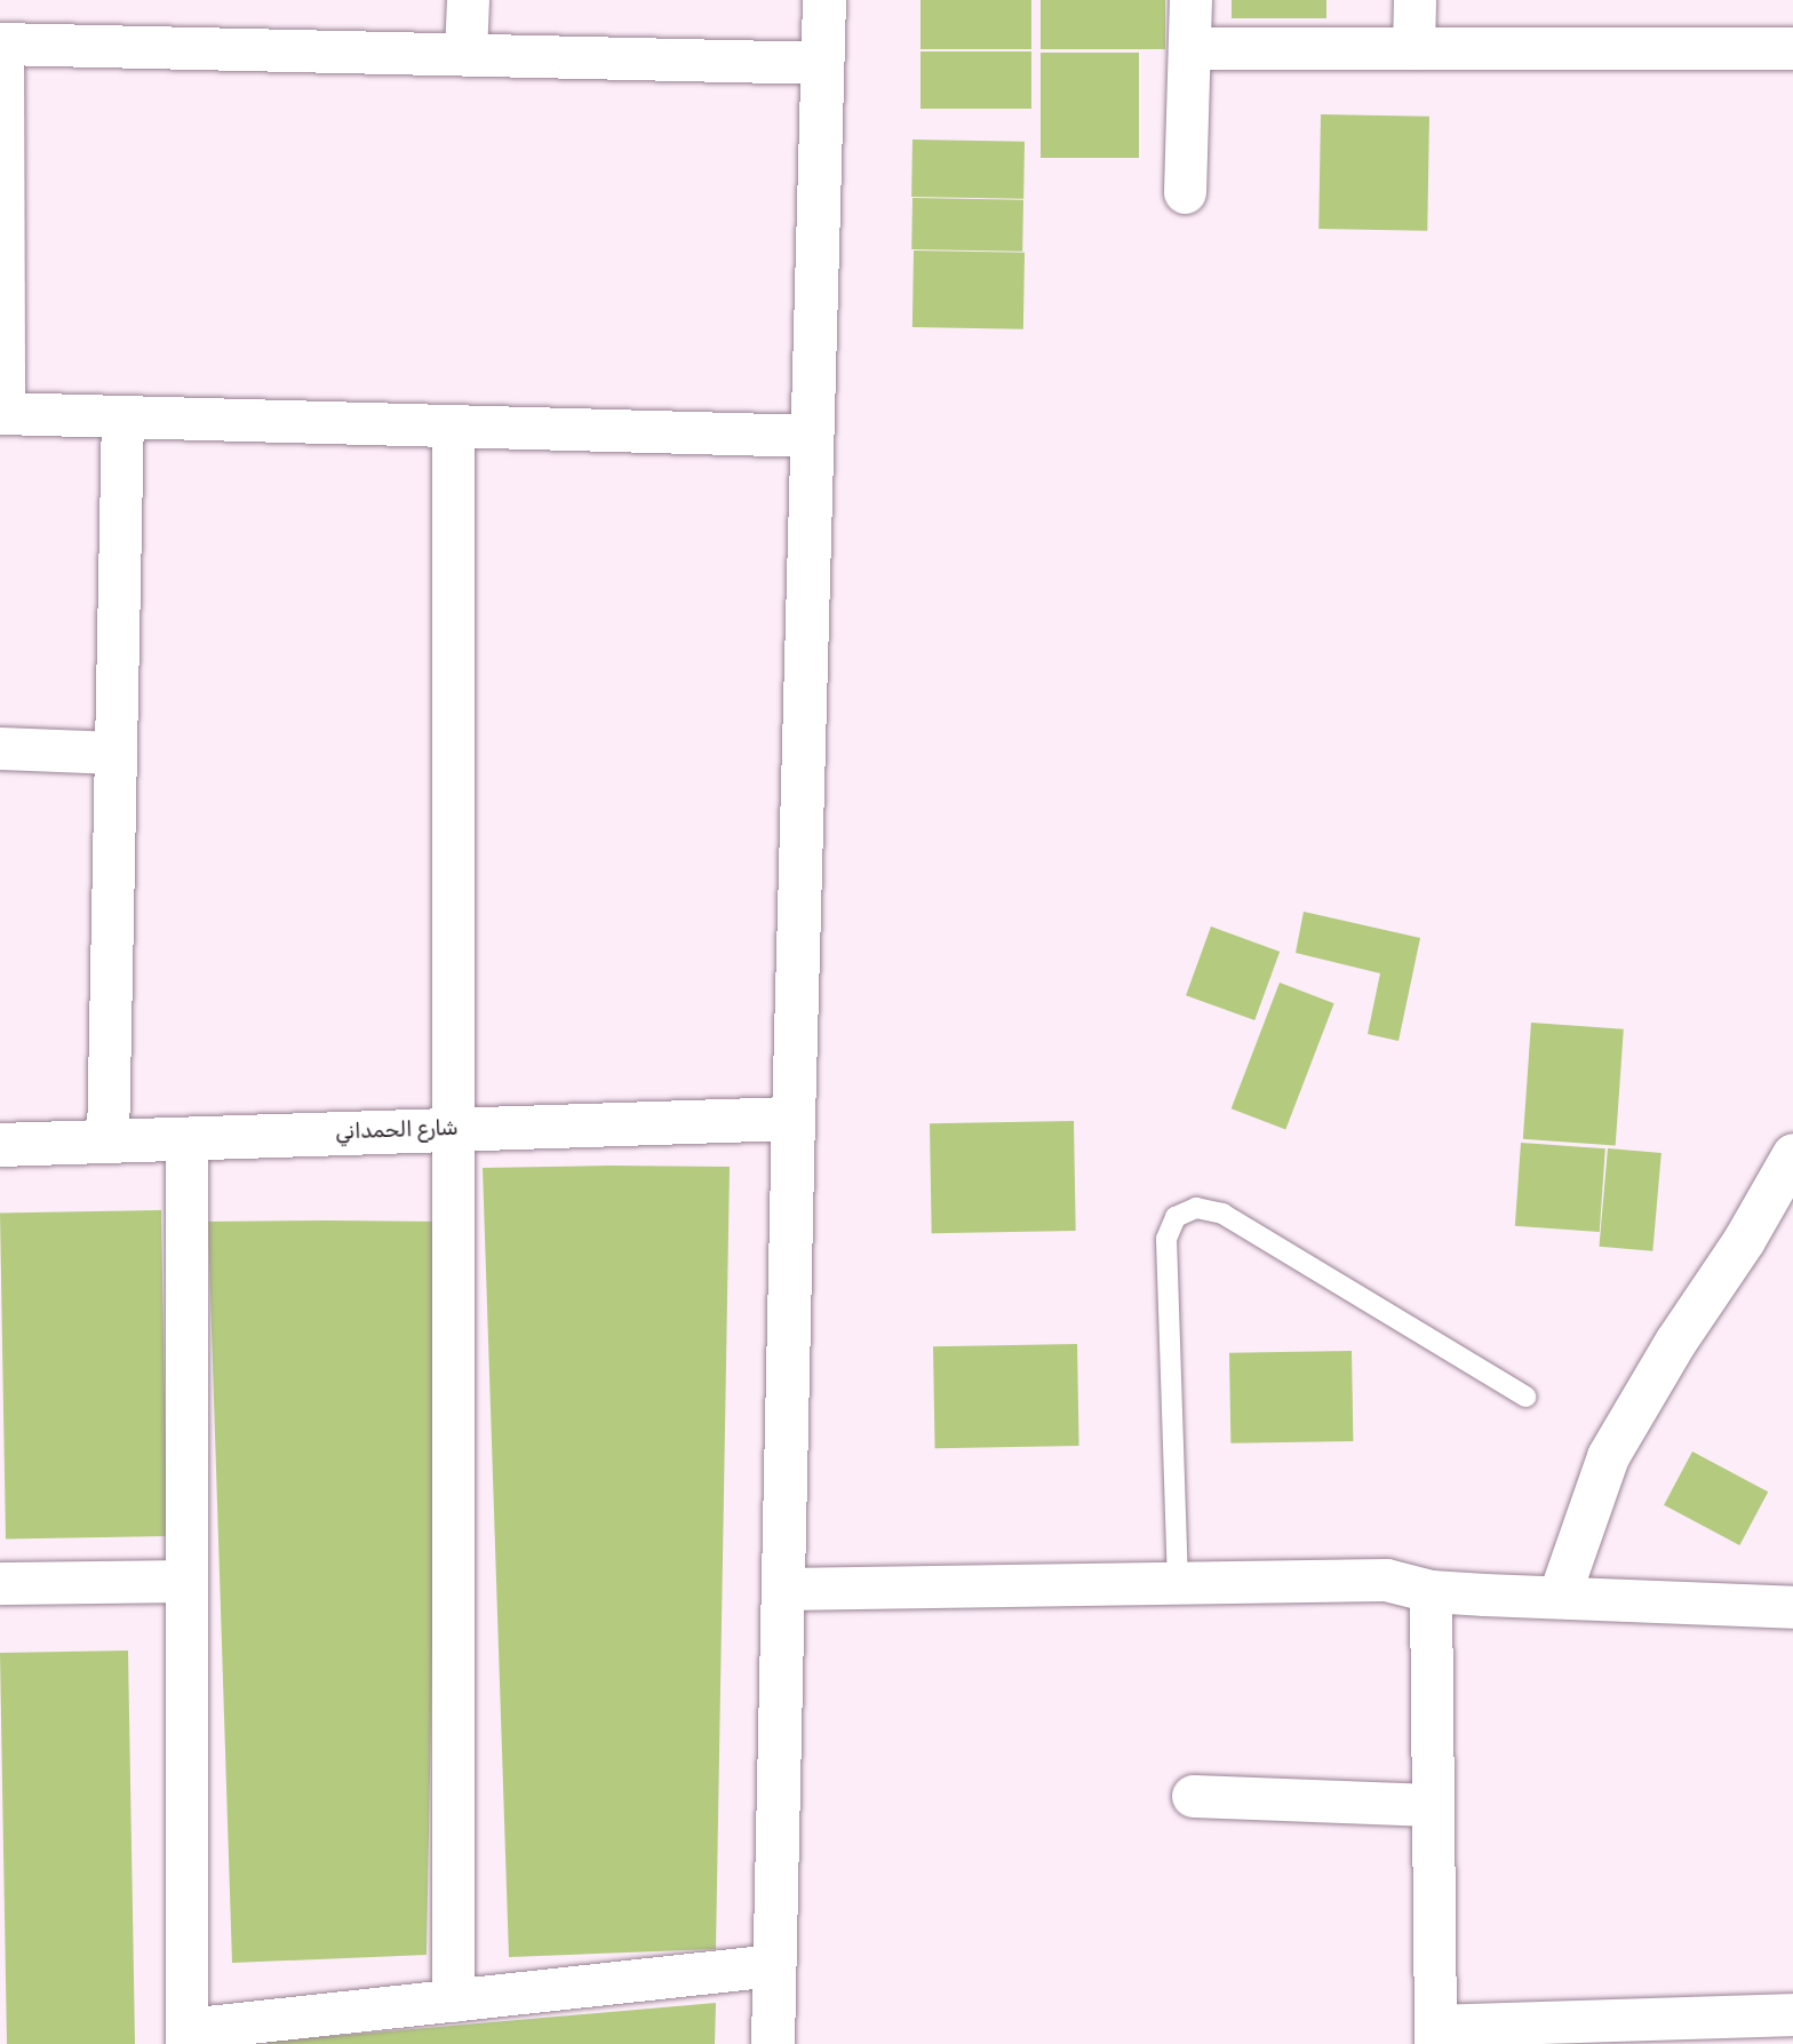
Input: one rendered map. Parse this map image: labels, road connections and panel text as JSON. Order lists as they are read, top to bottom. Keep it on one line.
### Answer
{"streets":{"street":["شارع الحمداني"]}}
